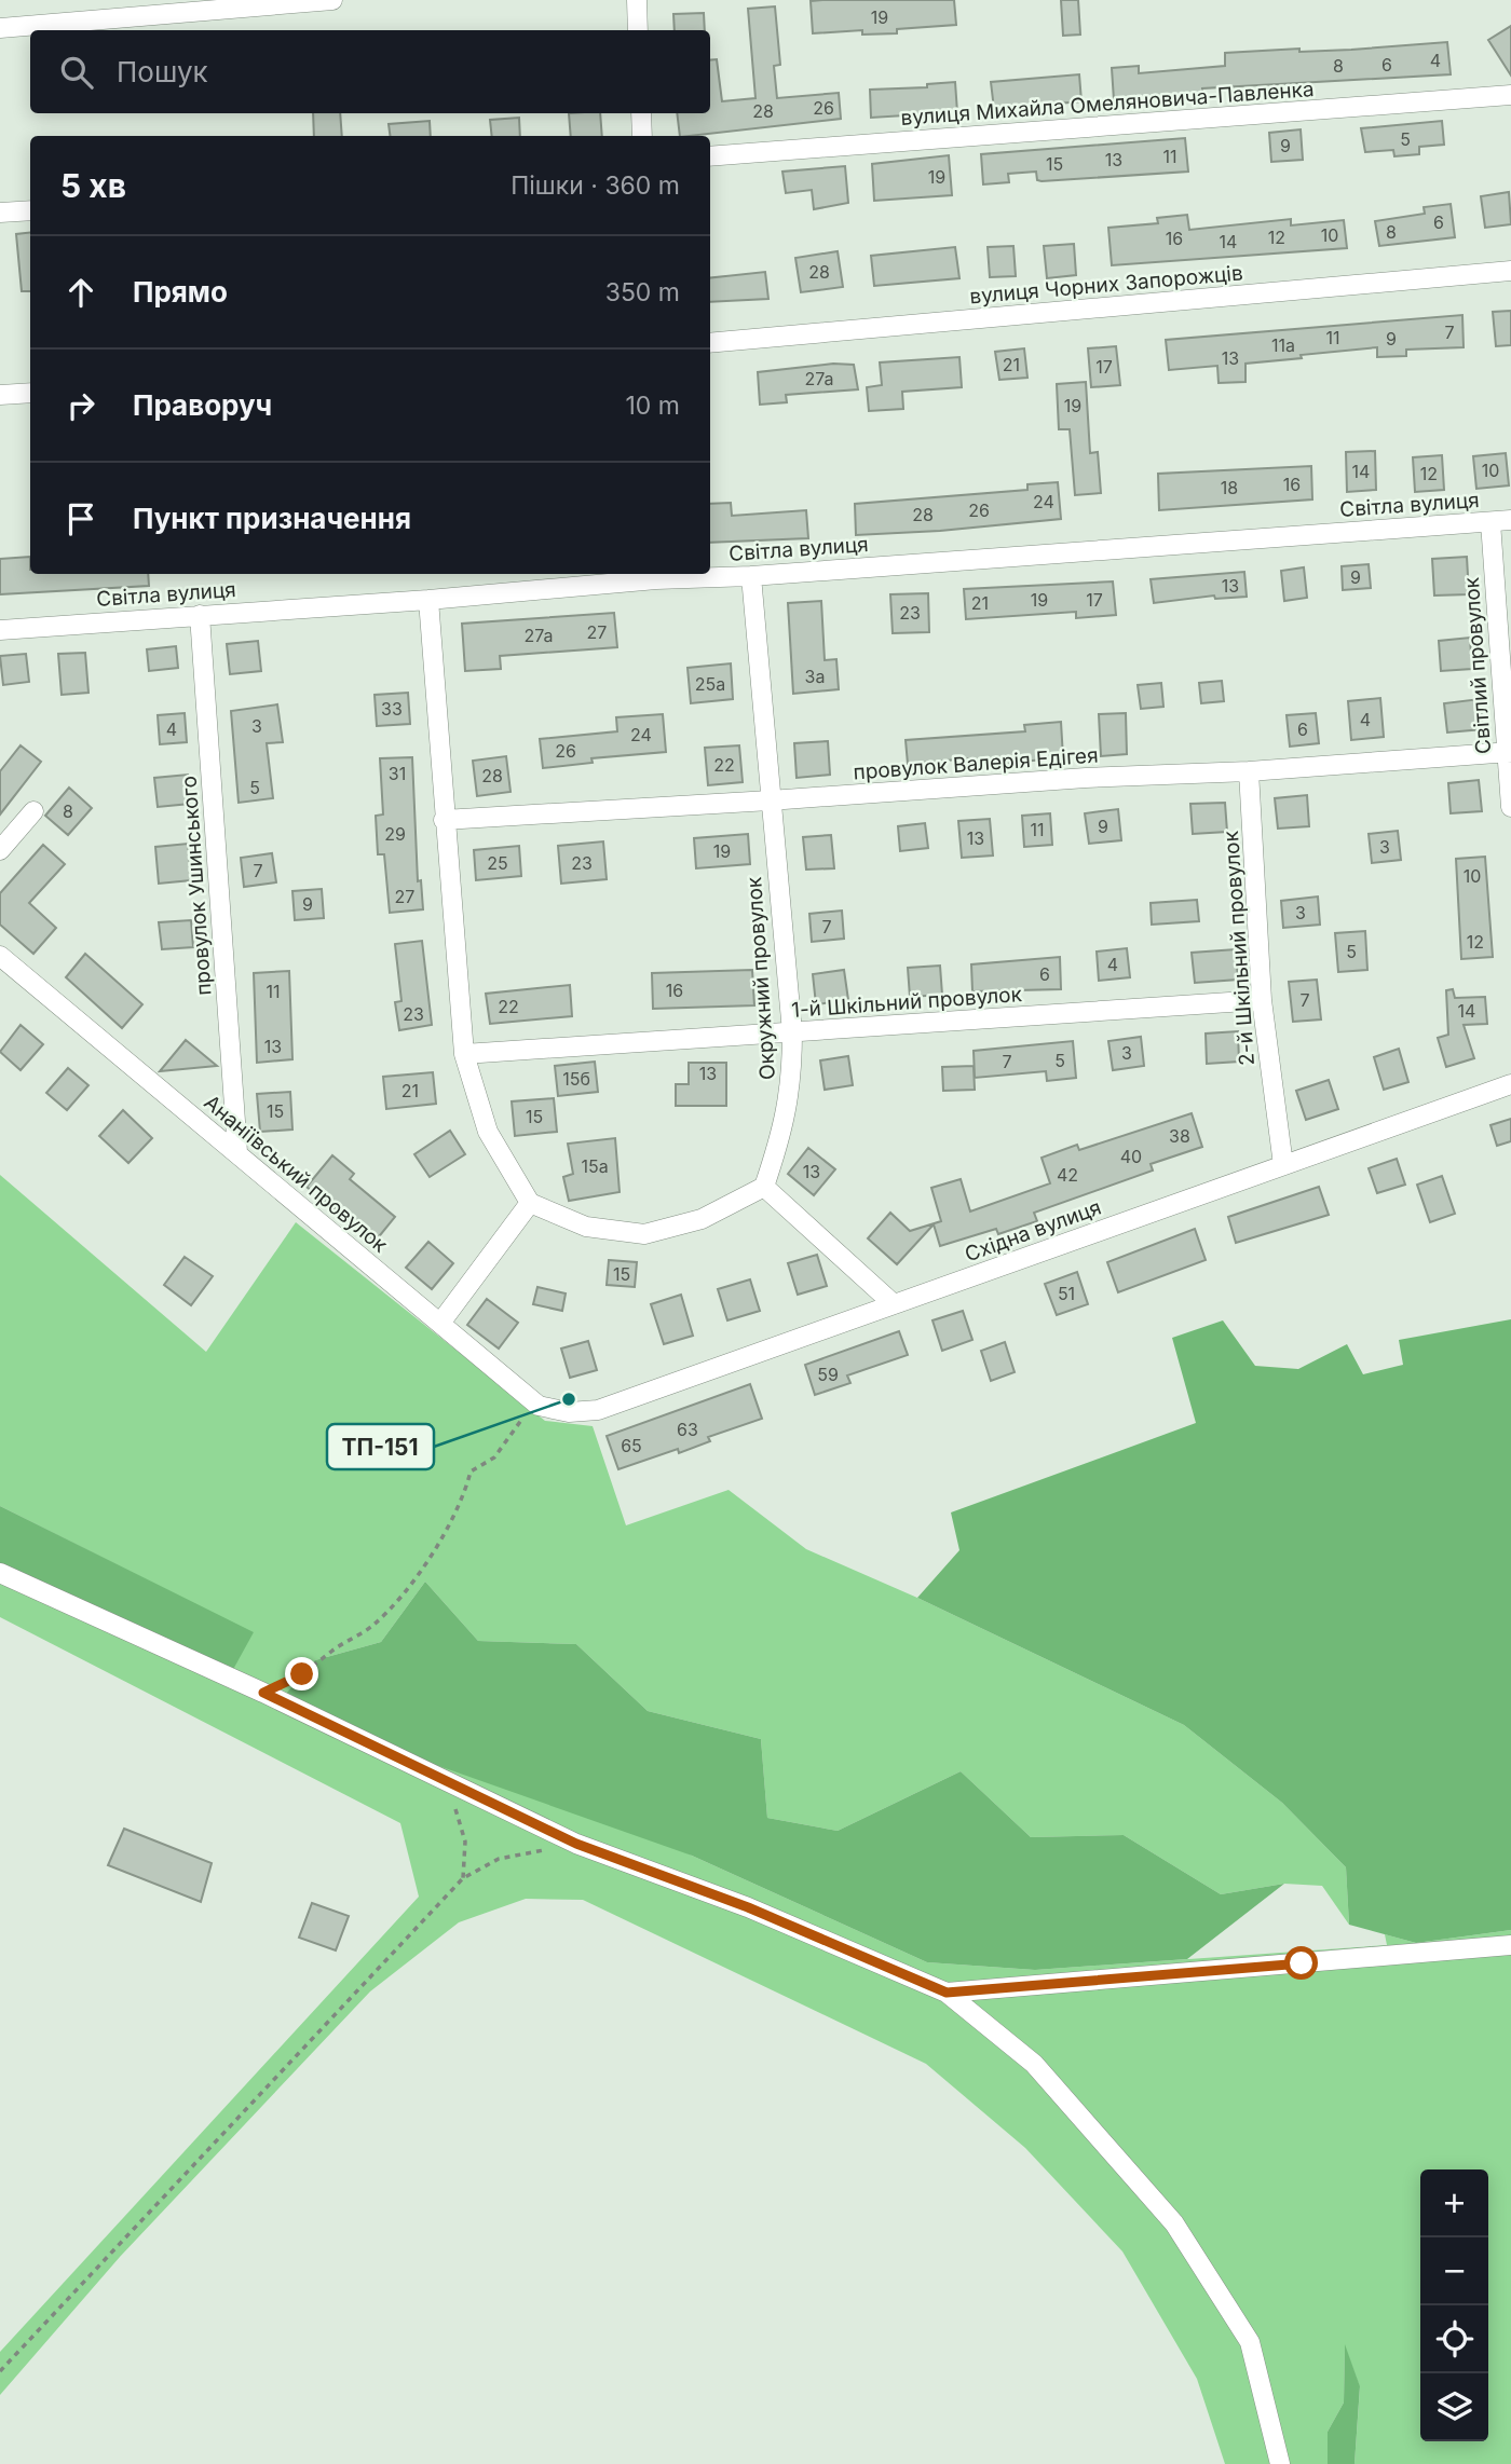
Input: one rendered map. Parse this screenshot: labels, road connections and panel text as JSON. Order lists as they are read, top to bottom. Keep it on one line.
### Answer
{"streets":{"street":["вулиця Михайла Омеляновича-Павленка","вулиця Чорних Запорожців","Світла вулиця","Світлий провулок","провулок Валерія Едігея","провулок Ушинського","2-й Шкільний провулок","Окружний провулок","1-й Шкільний провулок","Ананіївський провулок","Східна вулиця"]},"crossings":[["Світла вулиця","Світлий провулок"],["Світла вулиця","провулок Ушинського"],["Світла вулиця","Окружний провулок"],["Світлий провулок","провулок Валерія Едігея"],["провулок Валерія Едігея","2-й Шкільний провулок"],["провулок Валерія Едігея","Окружний провулок"],["провулок Ушинського","Ананіївський провулок"],["2-й Шкільний провулок","1-й Шкільний провулок"],["2-й Шкільний провулок","Східна вулиця"],["Окружний провулок","1-й Шкільний провулок"],["Ананіївський провулок","Східна вулиця"]],"places":["ТП-151"],"house_numbers":["19","4","6","8","26","28","5","9","11","13","15","19","6","8","10","12","16","14","28","7","11","9","11а","13","21","17","27а","19","10","14","12","16","18","24","26","28","9","13","19","17","21","23","27","27а","3а","25а","33","4","3","4","6","24","26","22","31","28","5","8","9","11","29","13","3","19","25","23","7","10","27","9","3","7","12","5","4","6","16","11","7","22","14","23","13","3","5","7","13","15б","21","15","15","38","40","15а","13","42","15","51","59","63","65"],"page":{"search":"Пошук","heading":["5 хв","Пішки · 360 m"],"list":[["Прямо","350 m"],["Праворуч","10 m"],"Пункт призначення"],"map_buttons":["+","−"]}}
